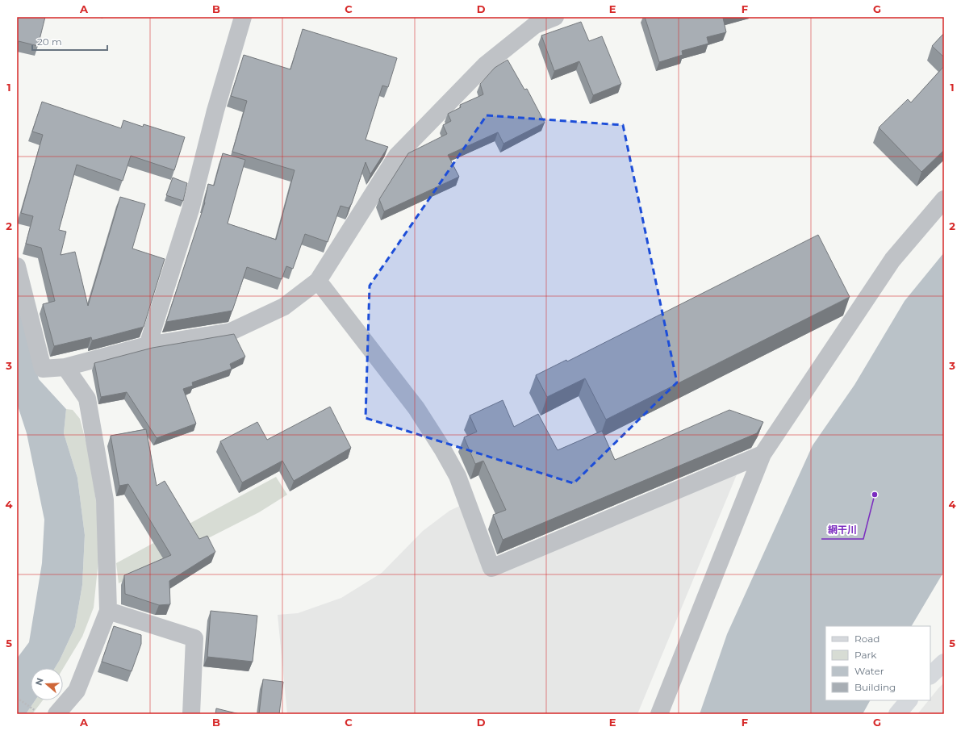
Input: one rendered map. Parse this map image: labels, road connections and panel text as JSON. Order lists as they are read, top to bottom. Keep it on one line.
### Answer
{"places":["網干川"],"legend":["Road","Park","Water","Building"],"scale_bar":"20 m","north":"left","grid":{"columns":["A","B","C","D","E","F","G"],"rows":["1","2","3","4","5"]}}
